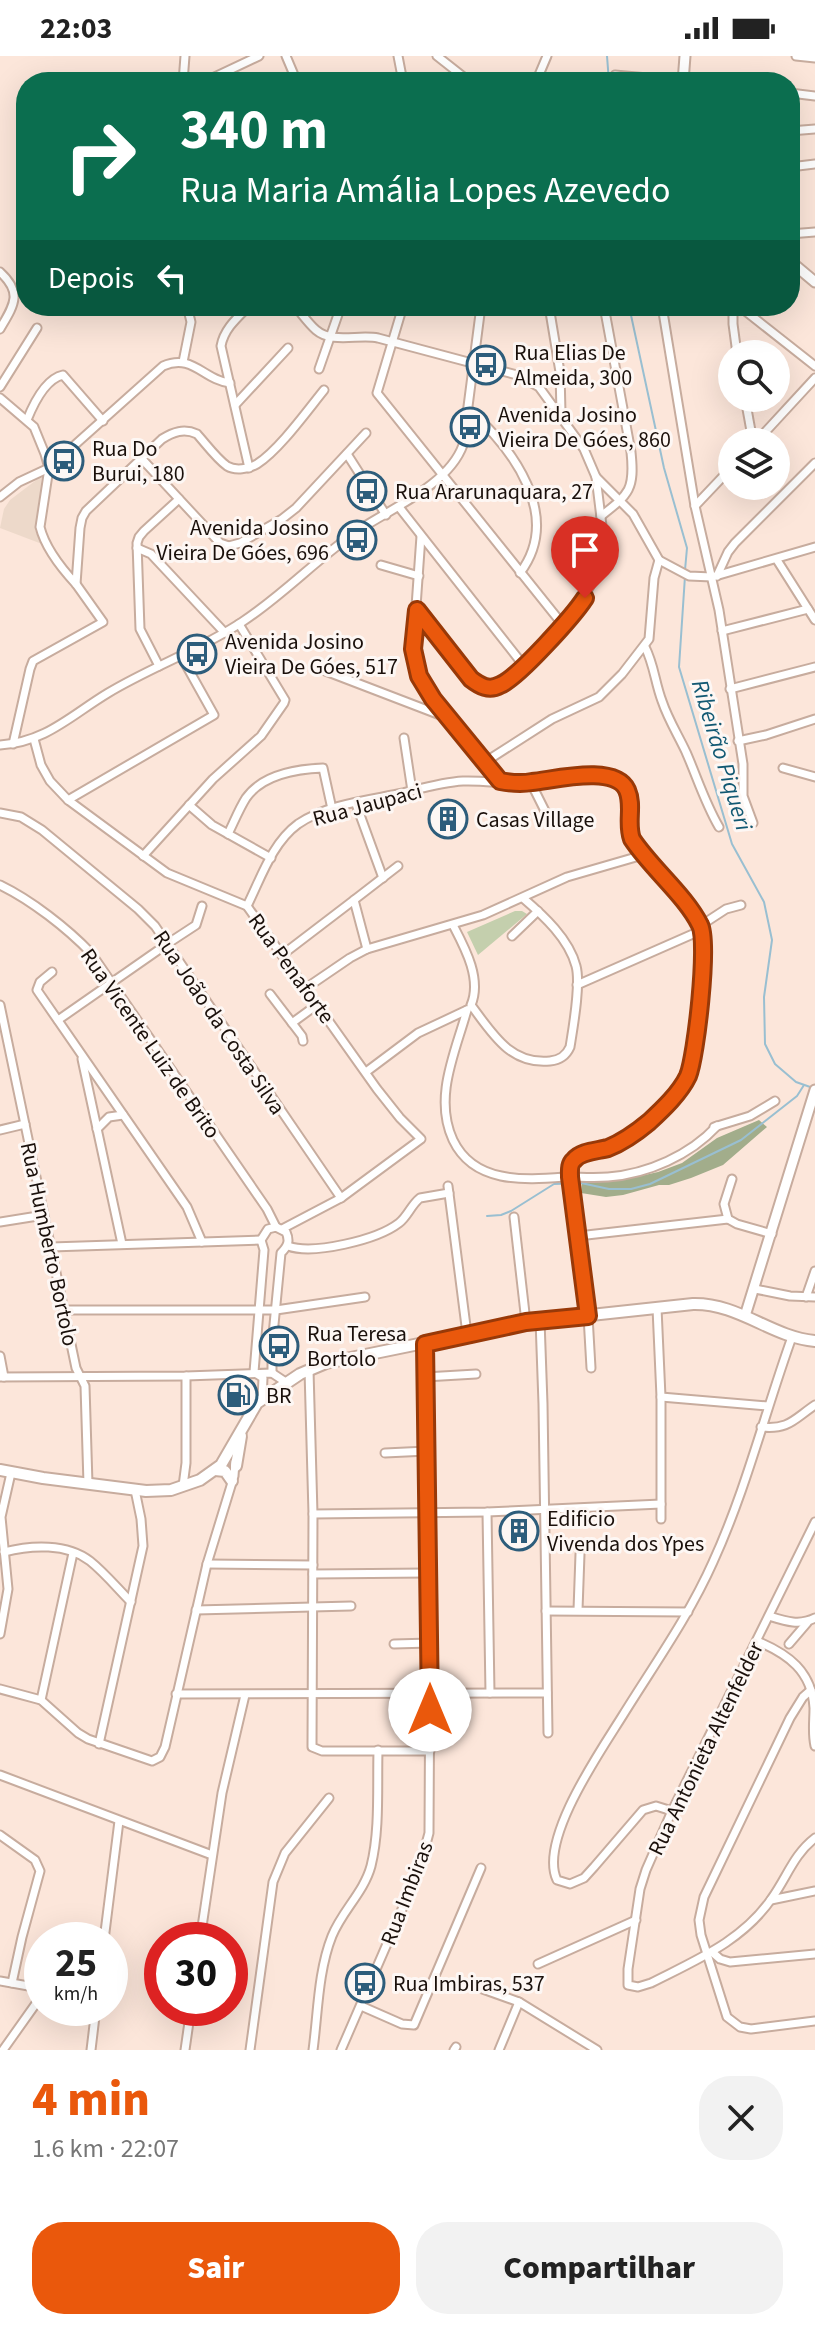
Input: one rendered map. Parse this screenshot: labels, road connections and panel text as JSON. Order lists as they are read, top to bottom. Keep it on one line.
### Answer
{"streets":{"street":["Rua Jaupaci","Rua Penaforte","Rua João da Costa Silva","Rua Vicente Luiz de Brito","Rua Humberto Bortolo","Rua Antonieta Altenfelder","Rua Imbiras"]},"crossings":[["Rua Jaupaci","Rua Penaforte"],["Rua Penaforte","Rua João da Costa Silva"]],"water":["Ribeirão Piqueri"],"places":{"bus stop":["Rua Elias De Almeida, 300","Avenida Josino Vieira De Góes, 860","Rua Do Burui, 180","Rua Ararunaquara, 27","Avenida Josino Vieira De Góes, 696","Avenida Josino Vieira De Góes, 517","Rua Teresa Bortolo","Rua Imbiras, 537"],"building":["Casas Village","Edificio Vivenda dos Ypes"],"fuel station":["BR"]},"page":{"status":"22:03","turn":["340 m","Rua Maria Amália Lopes Azevedo"],"then":"Depois","speed":"25 km/h","limit":"30","heading":["4 min","1.6 km · 22:07"],"buttons":["Sair","Compartilhar"]}}
